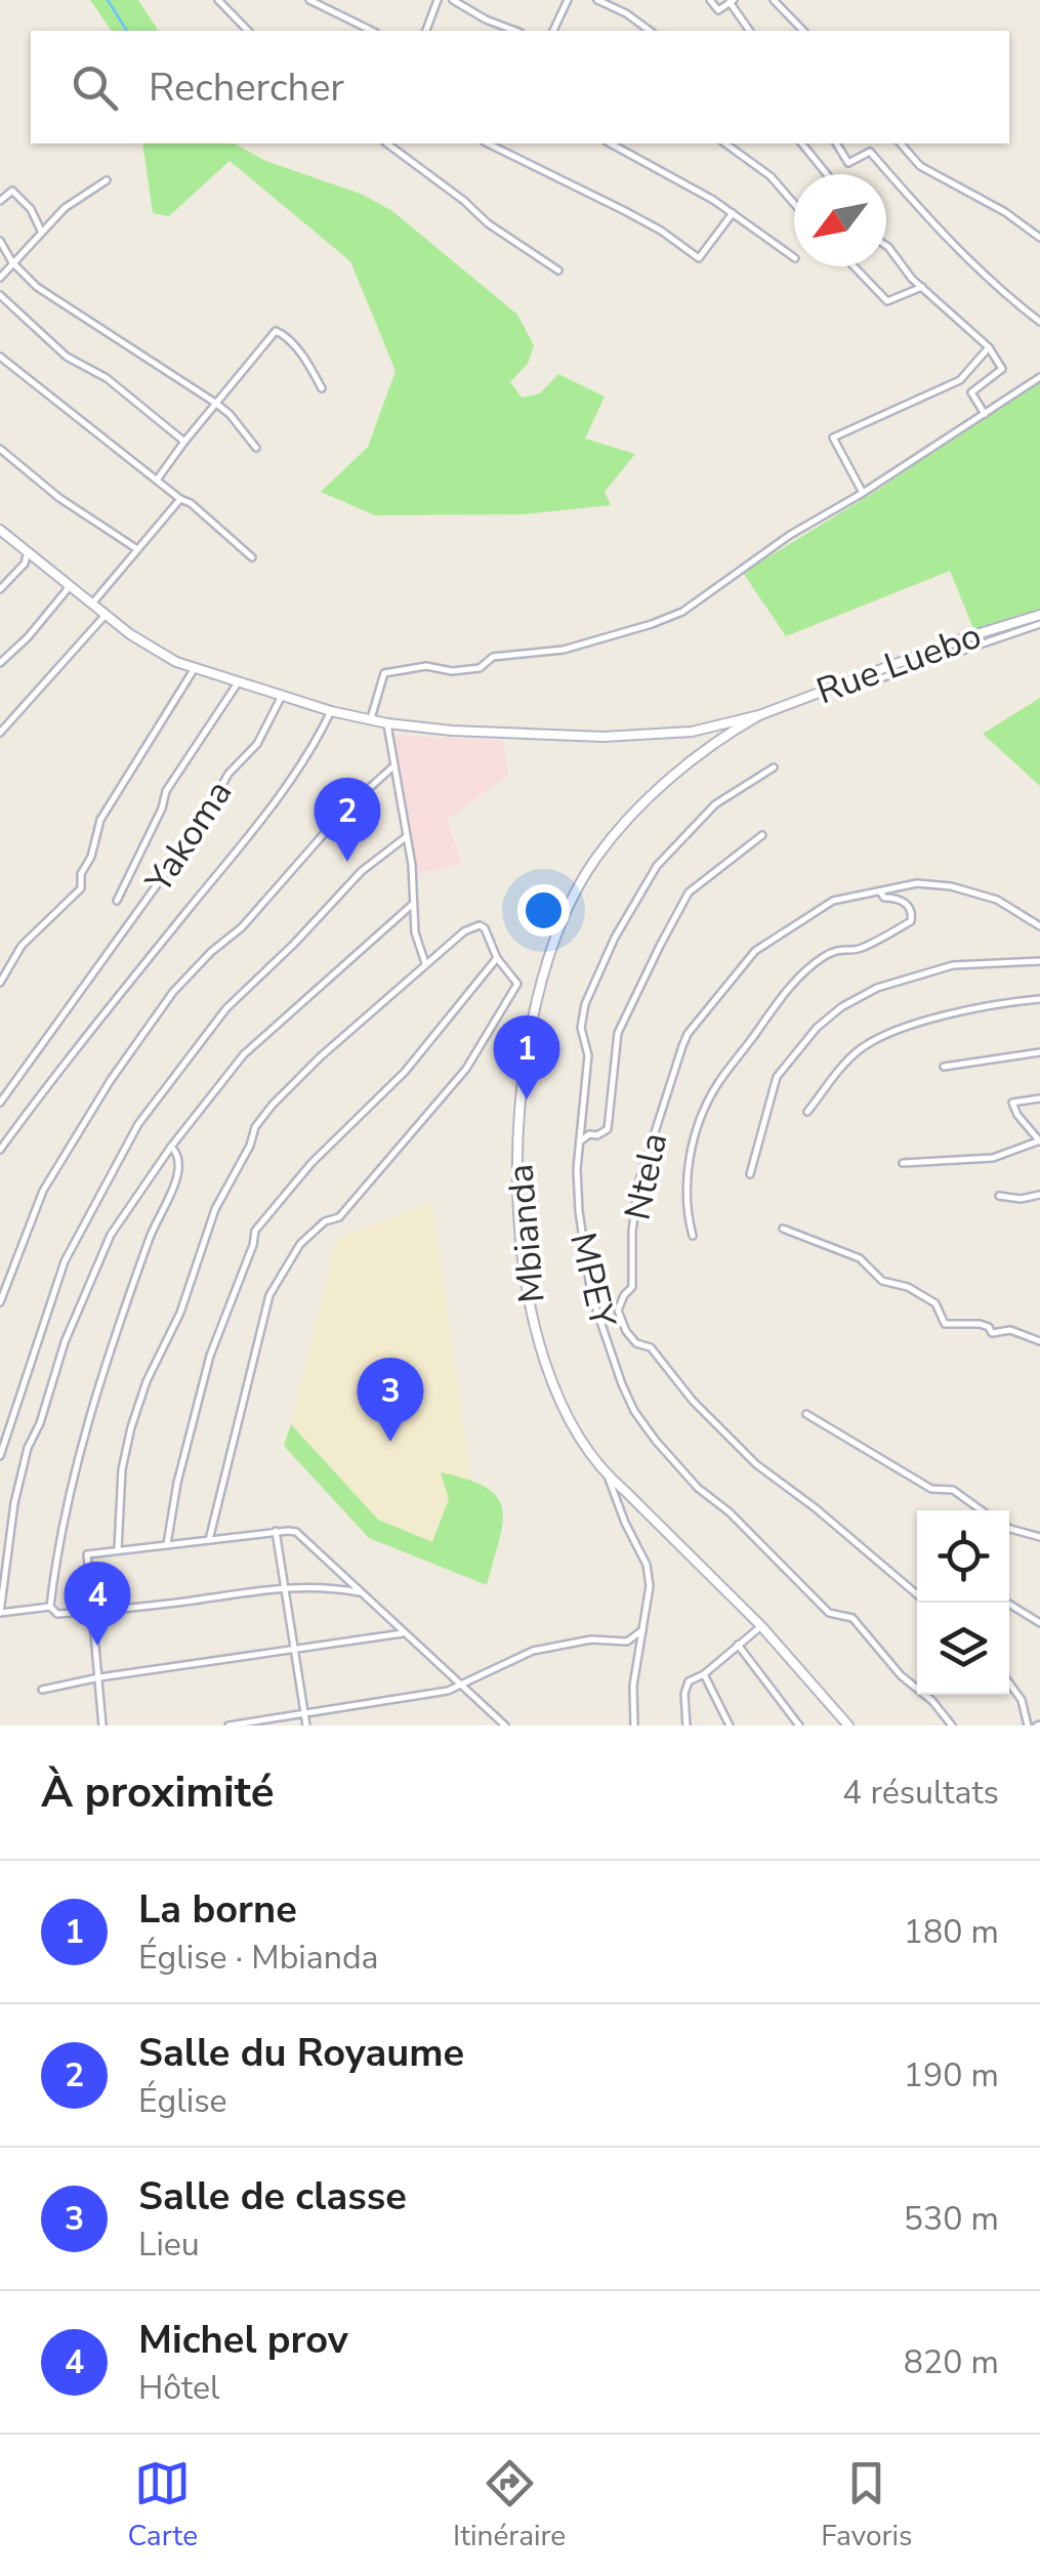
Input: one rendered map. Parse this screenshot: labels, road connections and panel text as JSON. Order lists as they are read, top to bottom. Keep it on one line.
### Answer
{"streets":{"street":["Rue Luebo","Yakoma","Ntela","Mbianda","MPEY"]},"crossings":[["Rue Luebo","Mbianda"]],"north":"bottom left","page":{"search":"Rechercher","pins":["2","1","3","4"],"heading":["À proximité","4 résultats"],"list":[{"mark":"1","name":"La borne","note":"Église · Mbianda","value":"180 m"},{"mark":"2","name":"Salle du Royaume","note":"Église","value":"190 m"},{"mark":"3","name":"Salle de classe","note":"Lieu","value":"530 m"},{"mark":"4","name":"Michel prov","note":"Hôtel","value":"820 m"}],"nav":["Carte","Itinéraire","Favoris"]}}
